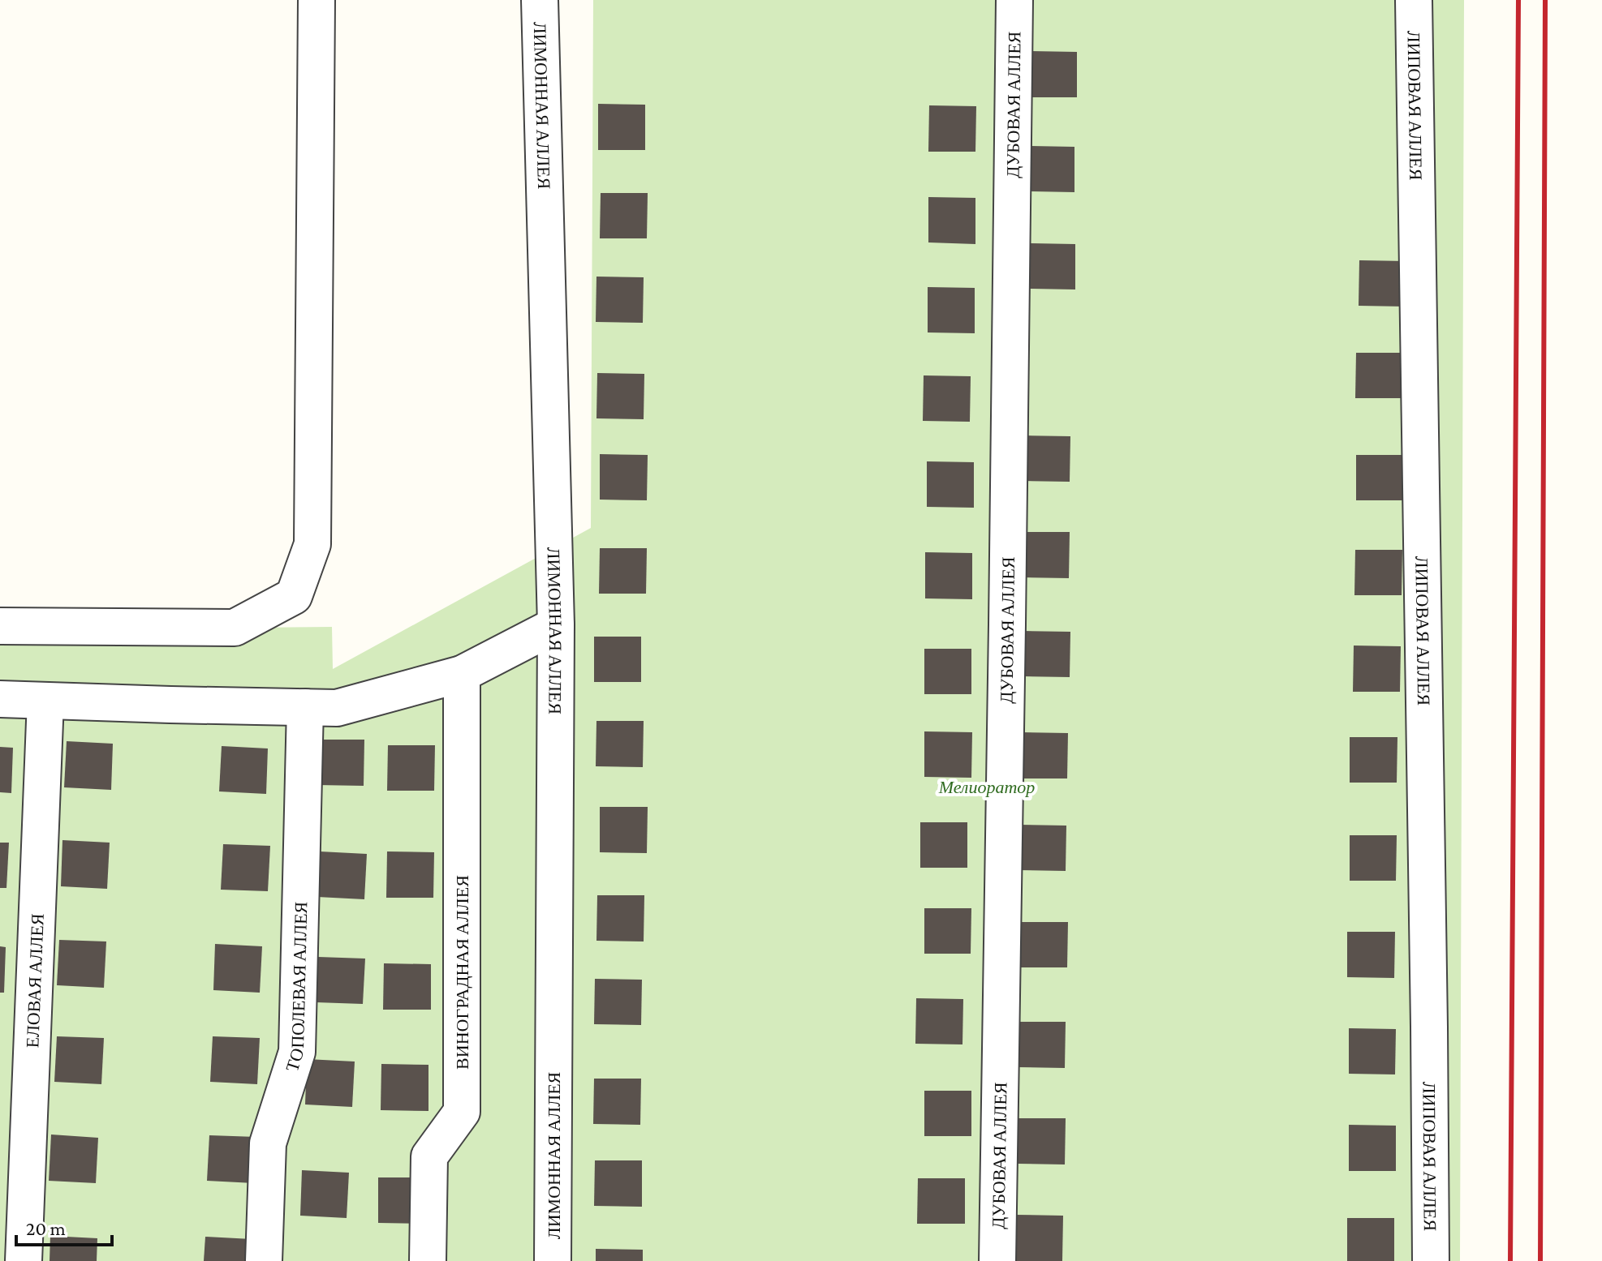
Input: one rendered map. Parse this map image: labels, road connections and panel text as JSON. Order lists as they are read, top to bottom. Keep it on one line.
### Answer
{"streets":{"street":["ЛИМОННАЯ АЛЛЕЯ","ДУБОВАЯ АЛЛЕЯ","ЛИПОВАЯ АЛЛЕЯ","ВИНОГРАДНАЯ АЛЛЕЯ","ЕЛОВАЯ АЛЛЕЯ","ТОПОЛЕВАЯ АЛЛЕЯ"]},"parks":["Мелиоратор"],"scale_bar":"20 m"}
